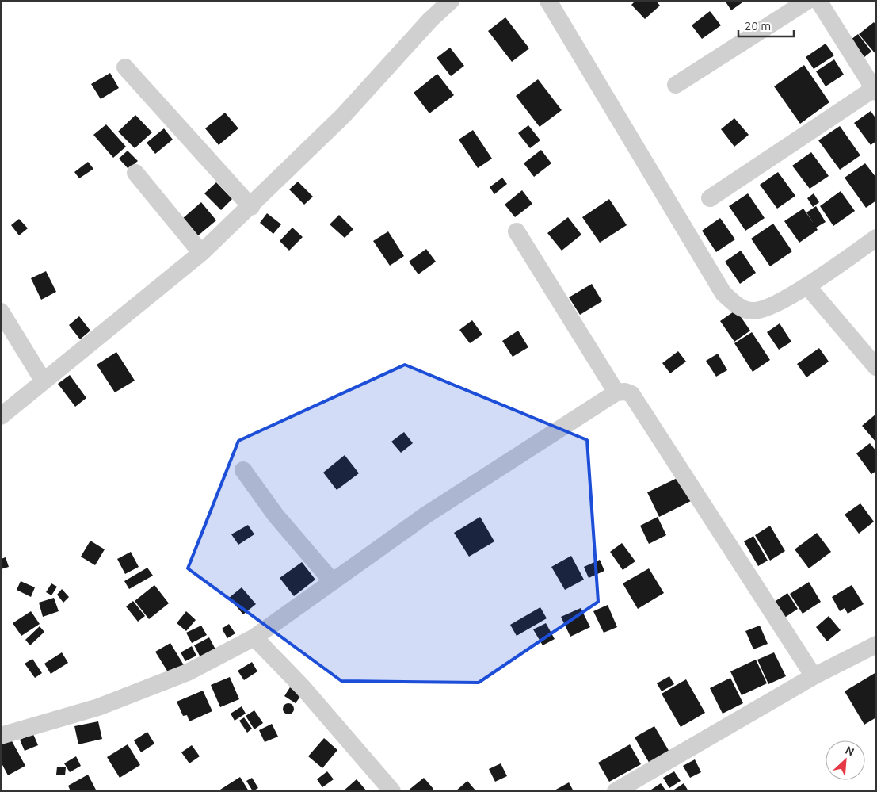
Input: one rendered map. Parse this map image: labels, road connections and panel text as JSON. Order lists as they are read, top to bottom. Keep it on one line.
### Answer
{"scale_bar":"20 m","north":"top right"}
